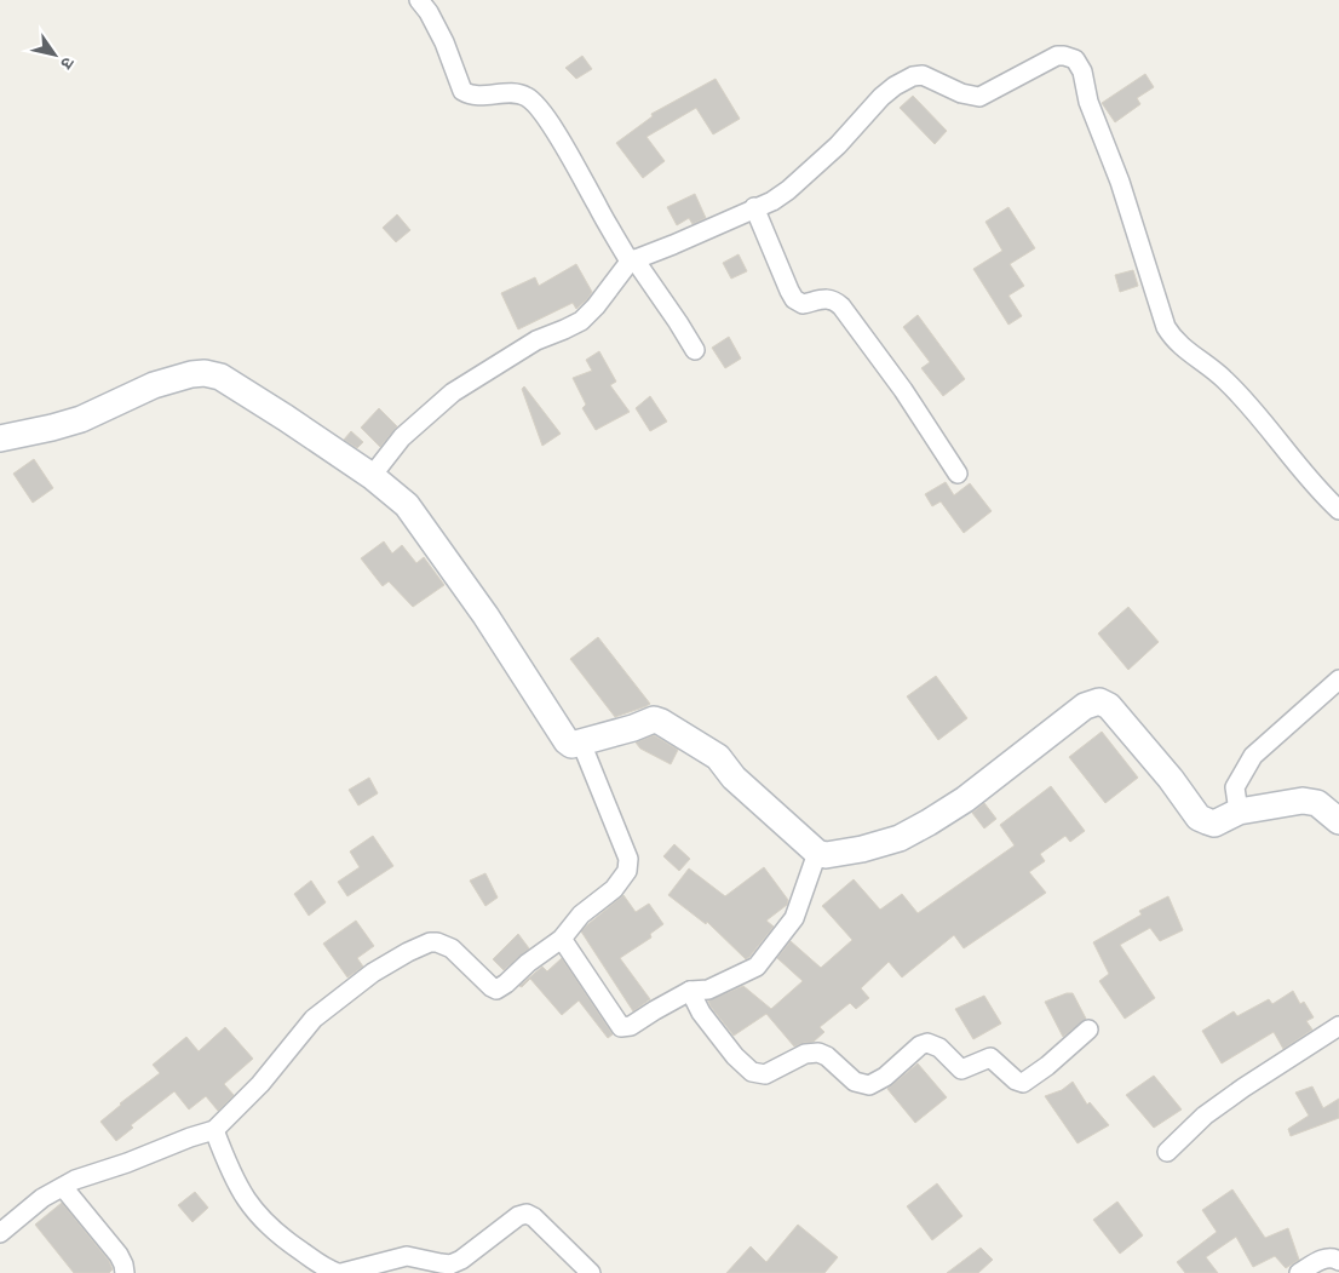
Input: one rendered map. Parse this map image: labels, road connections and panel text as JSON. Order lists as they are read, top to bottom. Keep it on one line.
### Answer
{"north":"bottom right"}
